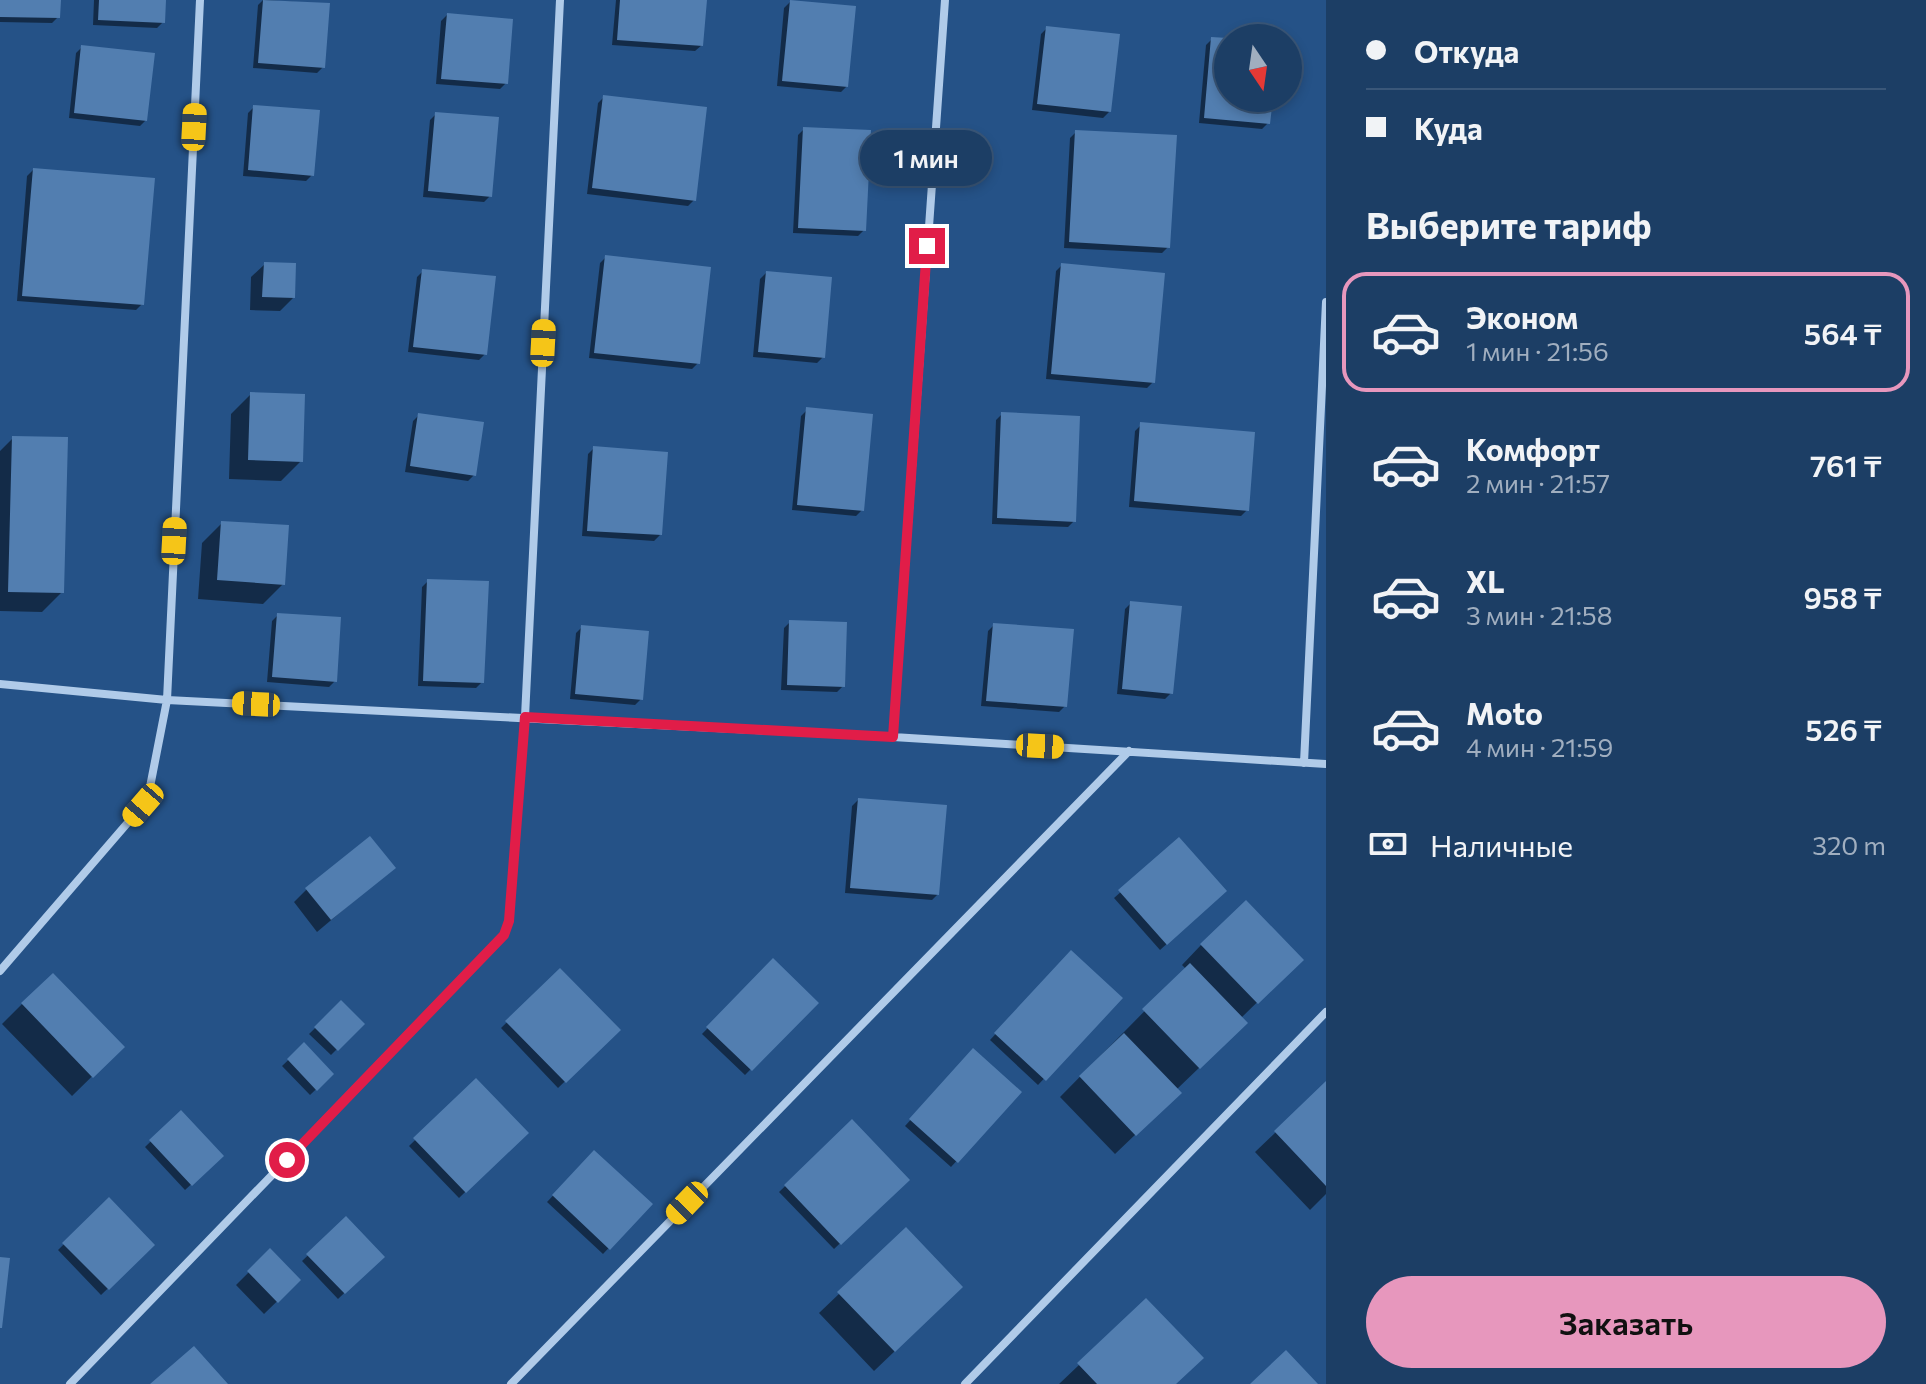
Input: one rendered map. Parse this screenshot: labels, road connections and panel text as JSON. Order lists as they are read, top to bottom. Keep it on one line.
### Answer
{"north":"bottom","page":{"banner":["Откуда","Куда"],"bubble":"1 мин","heading":"Выберите тариф","list":[{"name":"Эконом","note":"1 мин · 21:56","value":"564 ₸"},{"name":"Комфорт","note":"2 мин · 21:57","value":"761 ₸"},{"name":"XL","note":"3 мин · 21:58","value":"958 ₸"},{"name":"Moto","note":"4 мин · 21:59","value":"526 ₸"}],"pay":["Наличные","320 m"],"buttons":"Заказать"}}
